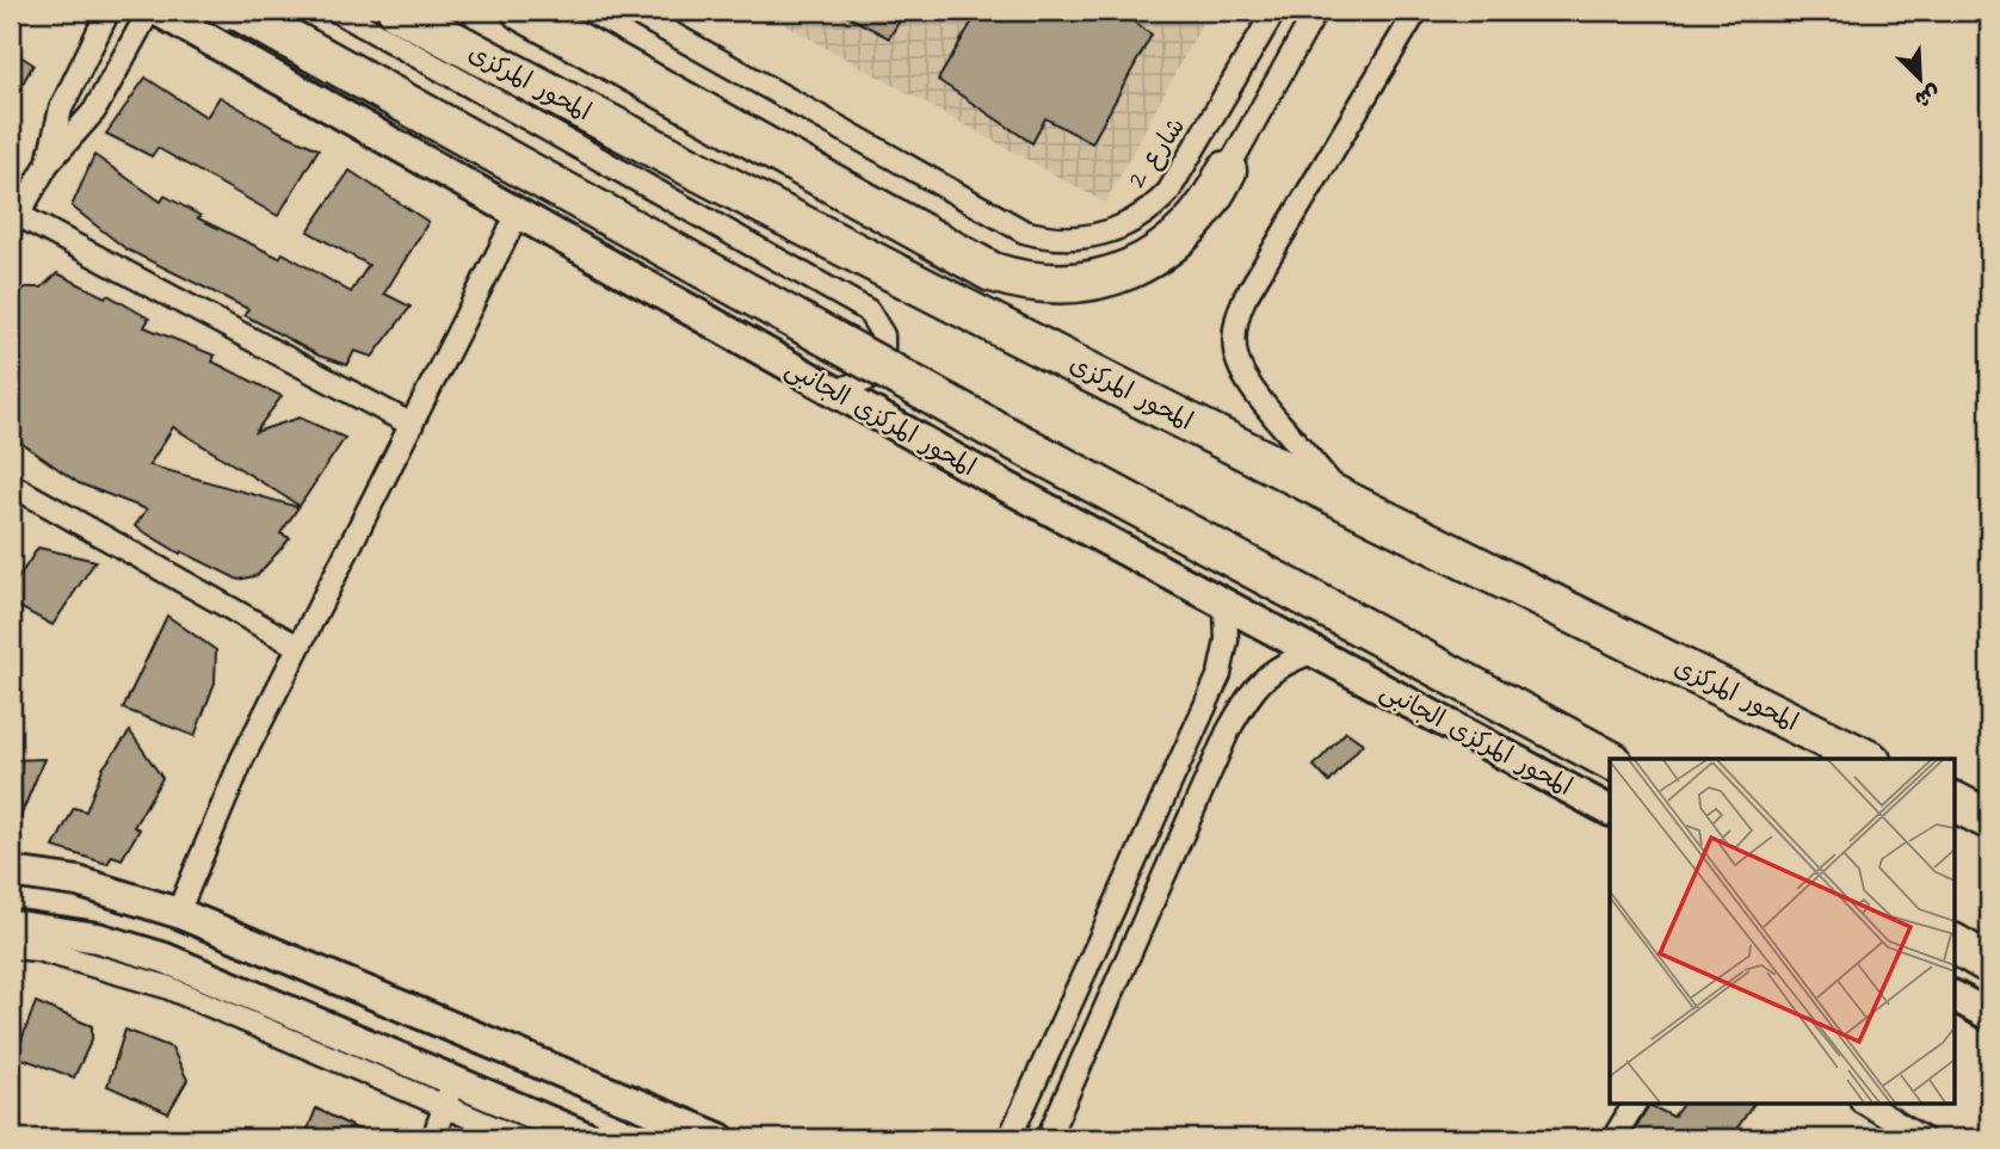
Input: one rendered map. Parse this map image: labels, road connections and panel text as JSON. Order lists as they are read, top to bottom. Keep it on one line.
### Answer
{"streets":{"highway":["المحور المركزى"],"main road":["المحور المركزى الجانبى"],"street":["شارع 2"]},"north":"bottom right"}
